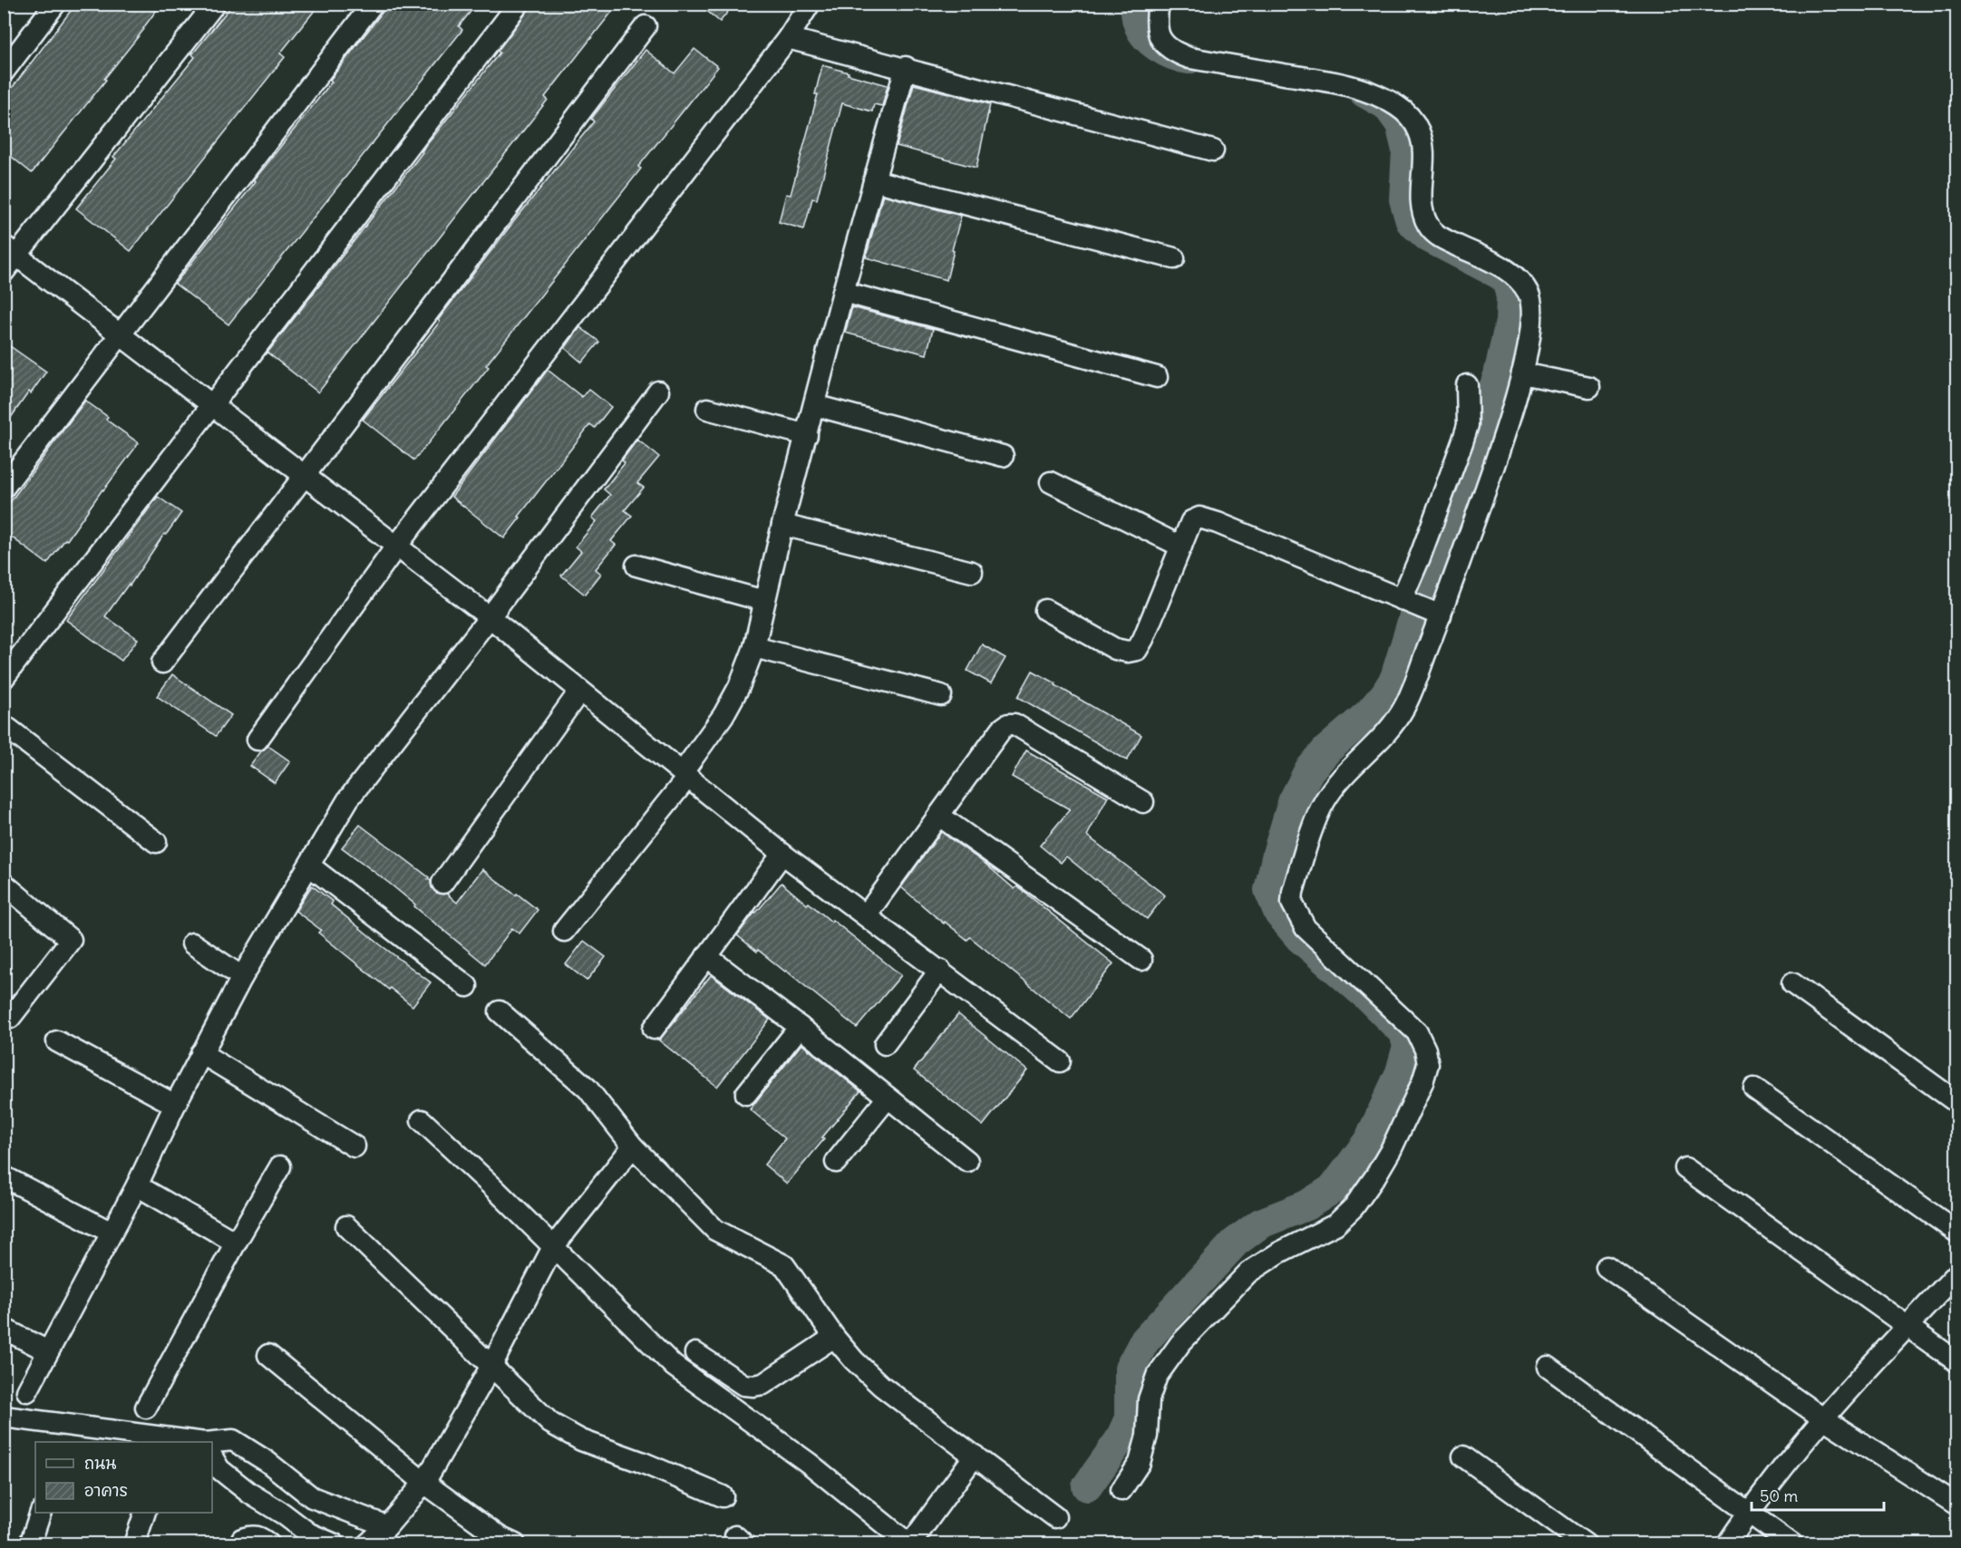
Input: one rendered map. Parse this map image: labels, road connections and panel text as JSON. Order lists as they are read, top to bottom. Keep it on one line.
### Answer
{"legend":["ถนน","อาคาร"],"scale_bar":"50 m"}
